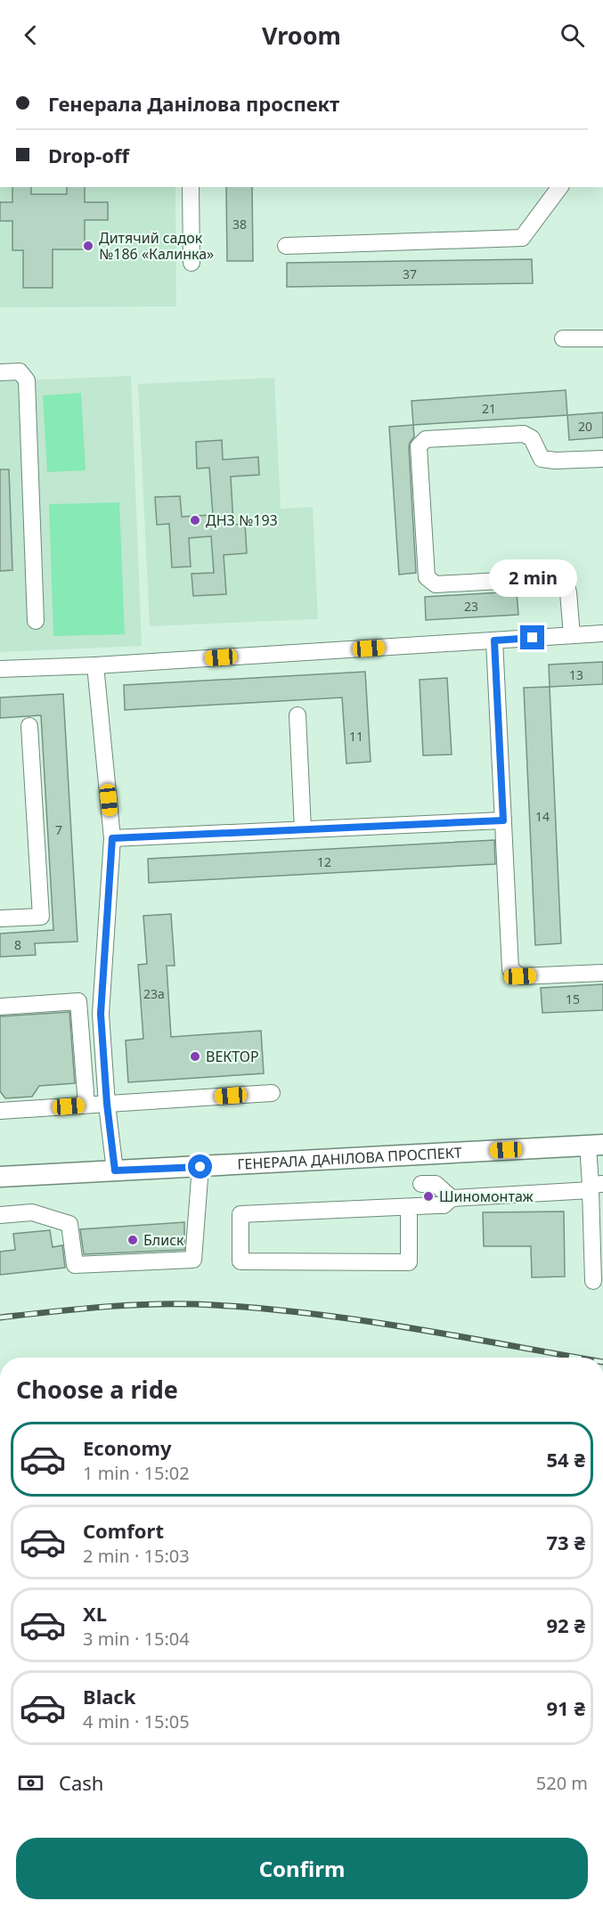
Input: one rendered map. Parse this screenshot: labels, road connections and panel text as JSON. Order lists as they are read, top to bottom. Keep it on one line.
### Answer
{"streets":{"main road":["ГЕНЕРАЛА ДАНІЛОВА ПРОСПЕКТ"]},"places":["Дитячий садок №186 «Калинка»","ДНЗ №193","ВЕКТОР","Шиномонтаж","Блиск"],"house_numbers":["38","37","21","20","23","13","11","14","7","12","8","23а","15"],"page":{"header":"Vroom","banner":["Генерала Данілова проспект","Drop-off"],"bubble":"2 min","heading":"Choose a ride","list":[{"name":"Economy","note":"1 min · 15:02","value":"54 ₴"},{"name":"Comfort","note":"2 min · 15:03","value":"73 ₴"},{"name":"XL","note":"3 min · 15:04","value":"92 ₴"},{"name":"Black","note":"4 min · 15:05","value":"91 ₴"}],"pay":["Cash","520 m"],"buttons":"Confirm"}}
